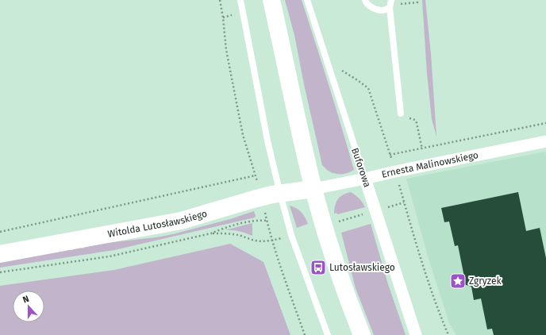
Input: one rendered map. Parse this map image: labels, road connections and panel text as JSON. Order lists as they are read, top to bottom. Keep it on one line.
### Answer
{"streets":{"main road":["Witolda Lutosławskiego"],"street":["Ernesta Malinowskiego","Buforowa"]},"crossings":[["Ernesta Malinowskiego","Buforowa"],["Ernesta Malinowskiego","Witolda Lutosławskiego"]],"places":{"bus stop":["Lutosławskiego"],"place":["Zgryzek"]},"north":"top"}
